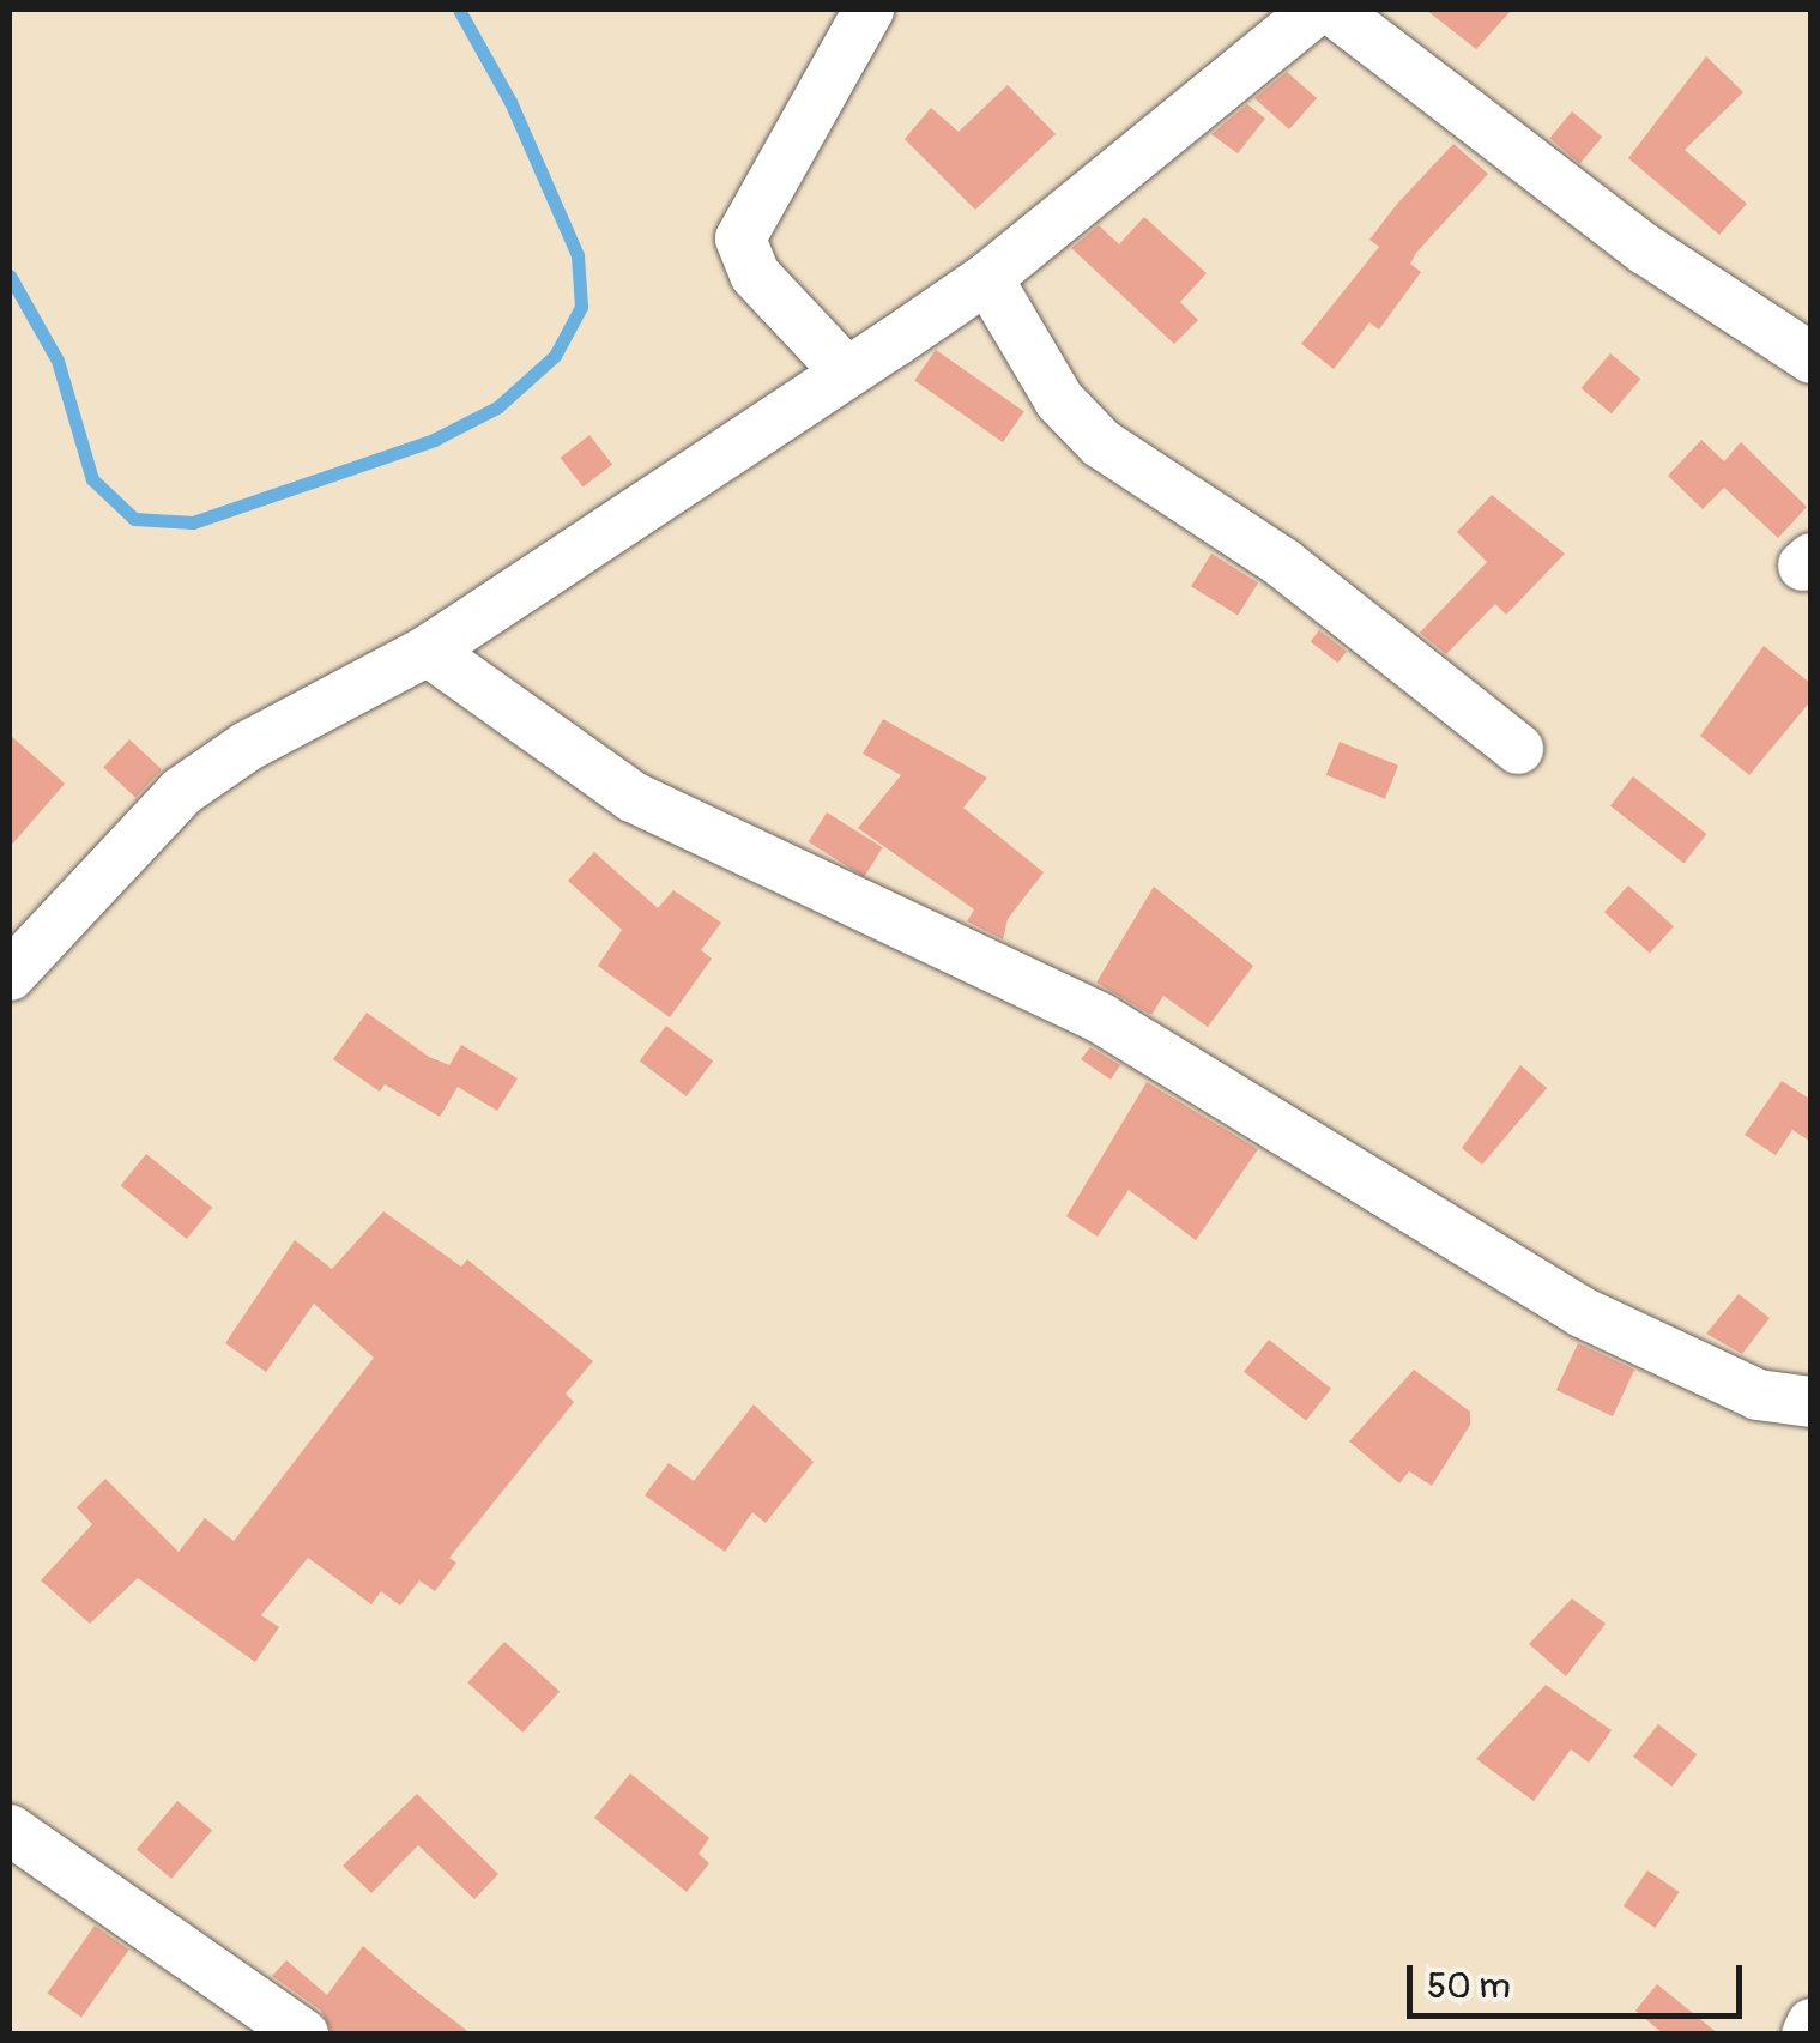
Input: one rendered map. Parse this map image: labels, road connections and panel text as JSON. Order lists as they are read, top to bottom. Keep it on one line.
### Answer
{"scale_bar":"50 m"}
